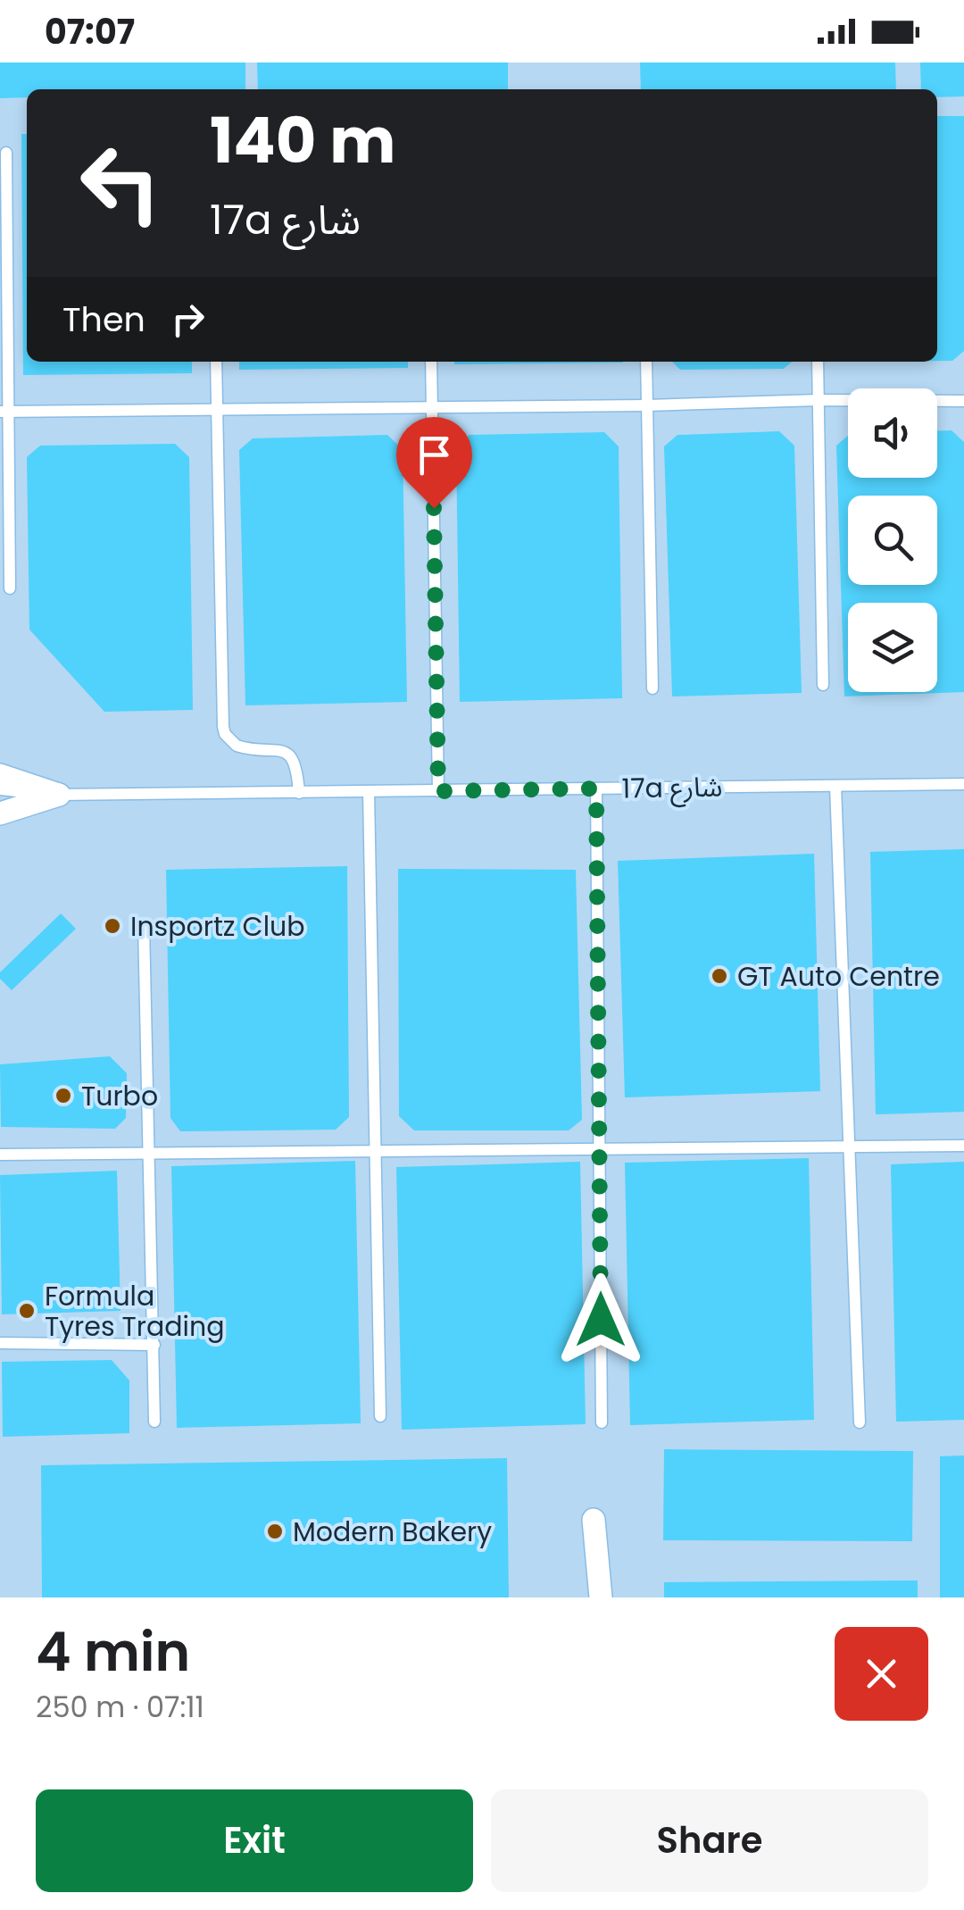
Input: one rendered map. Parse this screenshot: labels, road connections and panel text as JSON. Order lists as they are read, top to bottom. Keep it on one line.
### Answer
{"streets":{"street":["17a شارع"]},"places":["Insportz Club","GT Auto Centre","Turbo","Formula Tyres Trading","Modern Bakery"],"page":{"status":"07:07","turn":["140 m","17a شارع"],"then":"Then","heading":["4 min","250 m · 07:11"],"buttons":["Exit","Share"]}}
